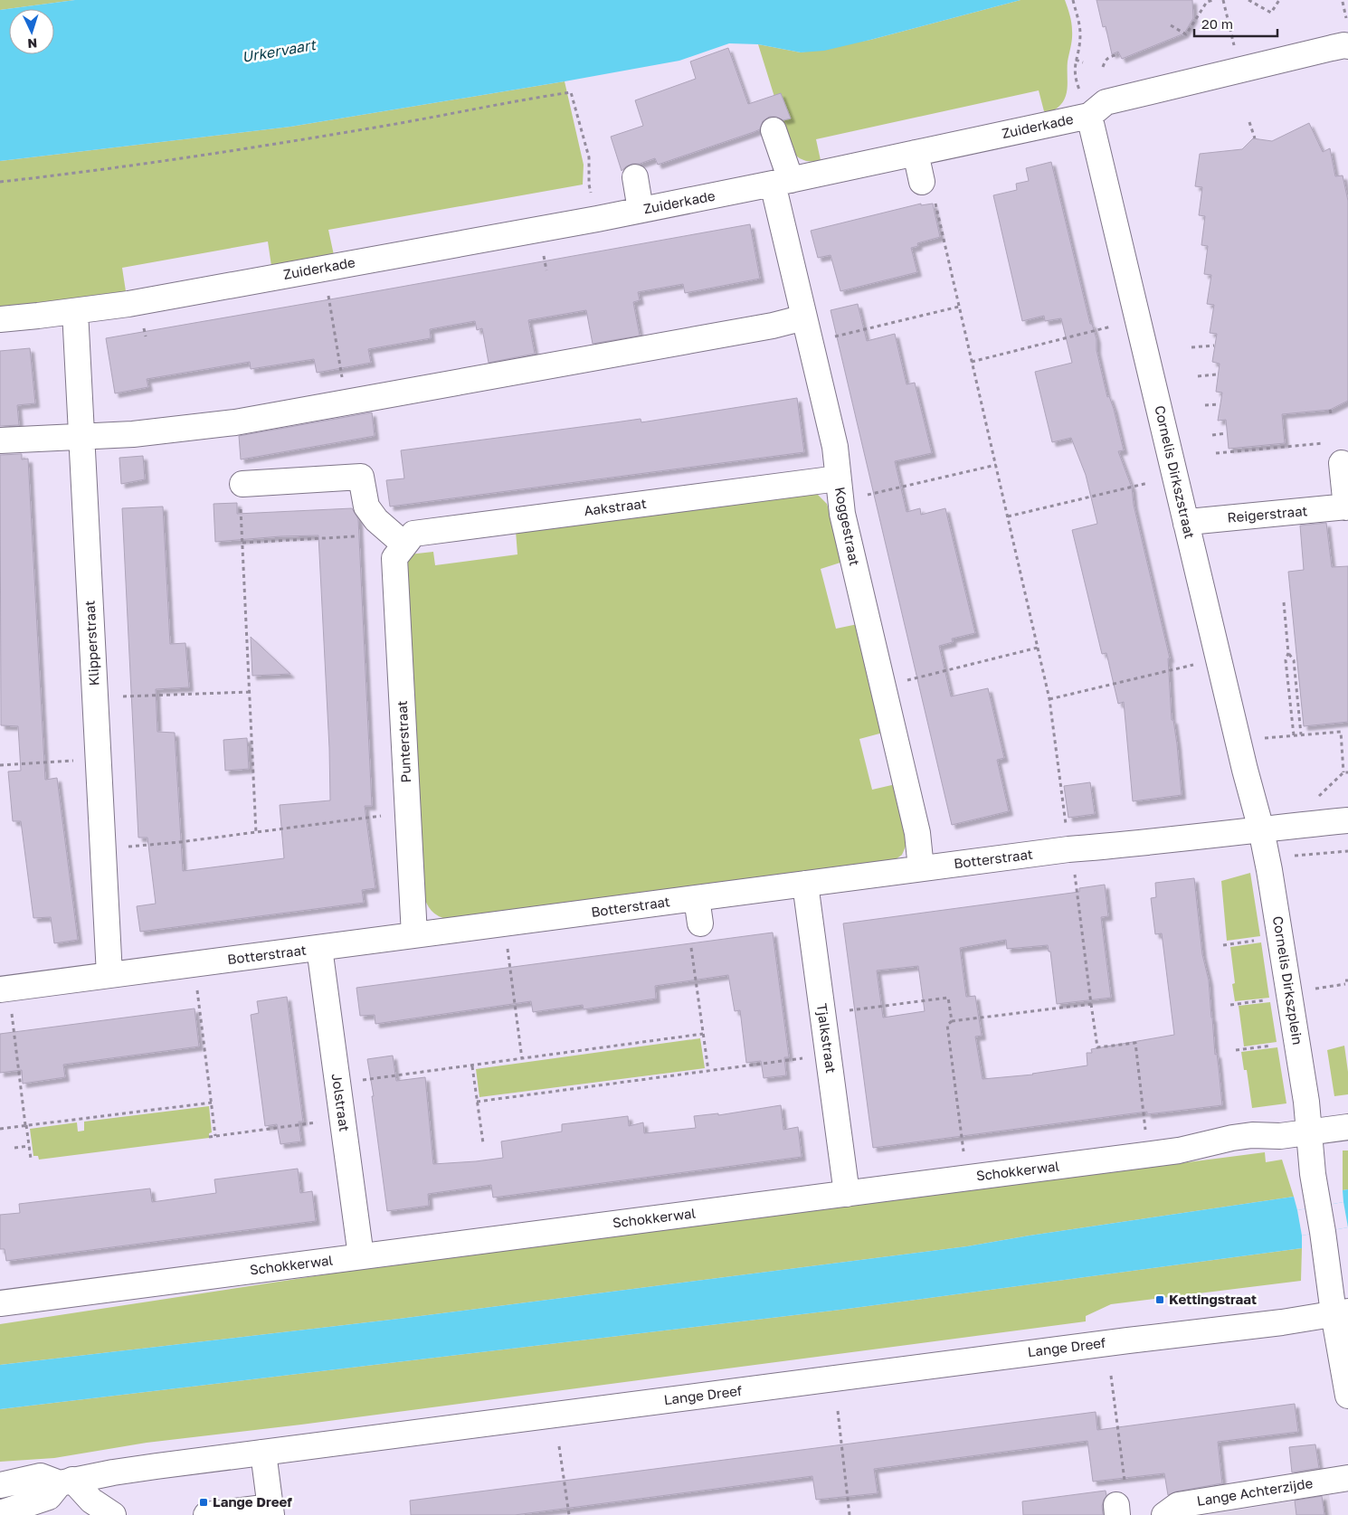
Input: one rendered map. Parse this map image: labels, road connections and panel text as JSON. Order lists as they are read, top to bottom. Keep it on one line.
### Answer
{"streets":{"street":["Zuiderkade","Cornelis Dirkszstraat","Aakstraat","Reigerstraat","Koggestraat","Klipperstraat","Punterstraat","Botterstraat","Cornelis Dirkszplein","Tjalkstraat","Jolstraat","Schokkerwal","Lange Dreef","Lange Achterzijde"]},"crossings":[["Zuiderkade","Cornelis Dirkszstraat"],["Zuiderkade","Koggestraat"],["Zuiderkade","Klipperstraat"],["Cornelis Dirkszstraat","Reigerstraat"],["Cornelis Dirkszstraat","Botterstraat"],["Cornelis Dirkszstraat","Cornelis Dirkszplein"],["Aakstraat","Koggestraat"],["Aakstraat","Punterstraat"],["Koggestraat","Botterstraat"],["Klipperstraat","Botterstraat"],["Punterstraat","Botterstraat"],["Botterstraat","Cornelis Dirkszplein"],["Botterstraat","Tjalkstraat"],["Botterstraat","Jolstraat"],["Cornelis Dirkszplein","Schokkerwal"],["Tjalkstraat","Schokkerwal"],["Jolstraat","Schokkerwal"]],"water":["Urkervaart"],"places":{"transit":["Kettingstraat","Lange Dreef"]},"scale_bar":"20 m","north":"bottom"}
